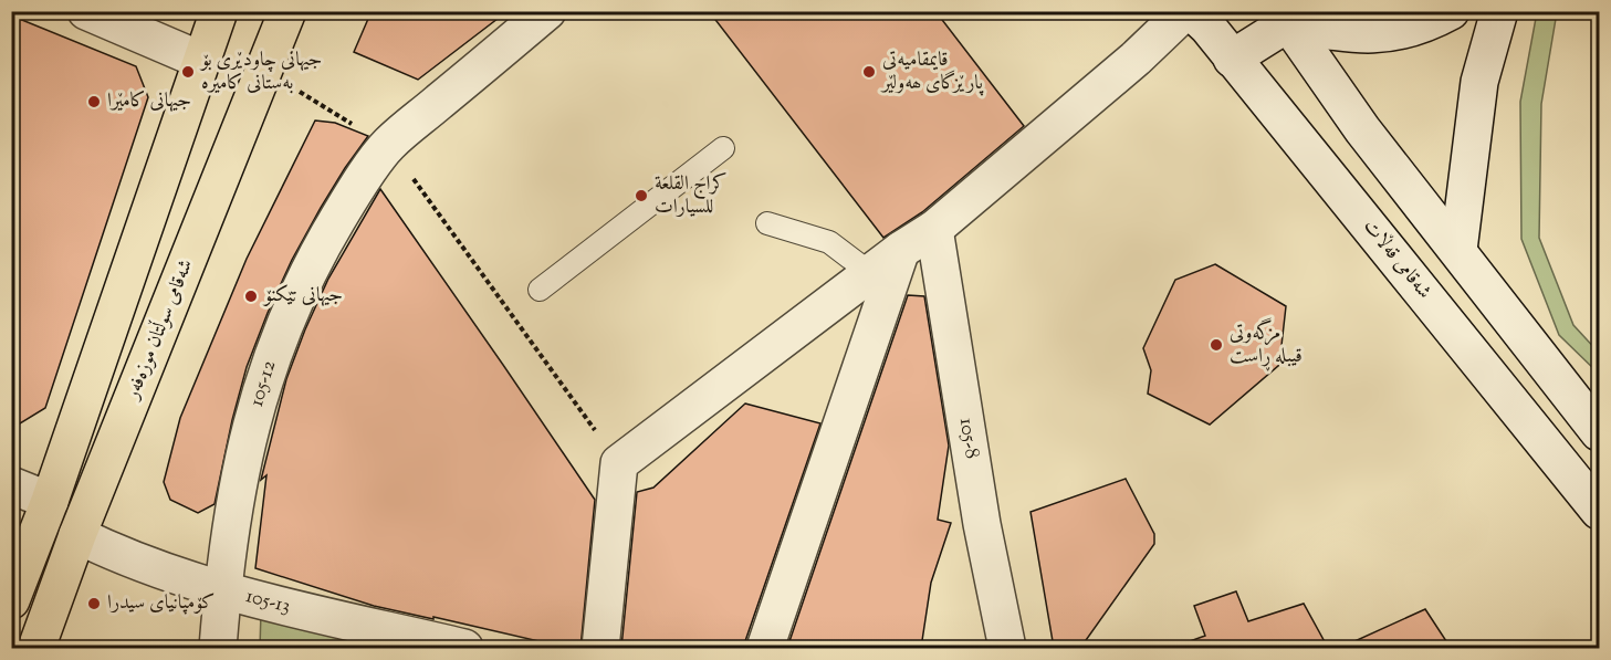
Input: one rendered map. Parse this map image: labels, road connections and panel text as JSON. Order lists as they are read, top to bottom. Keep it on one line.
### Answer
{"streets":{"main road":["شەقامی سوڵتان موزەفەر"],"street":["شەقامی قەڵات","105-12","105-8","105-13"]},"crossings":[["شەقامی سوڵتان موزەفەر","105-13"],["105-12","105-13"]],"places":["جیهانی چاودێری بۆ به‌ستانی كامیره","قایمقامیەتی پارێزگای ھەولێر","جیهانی کامێرا","كراج القلعة للسيارات","جیهانی تێکنۆ","مزگەوتی قیبلە ڕاست","کۆمپانیای سیدرا"]}
